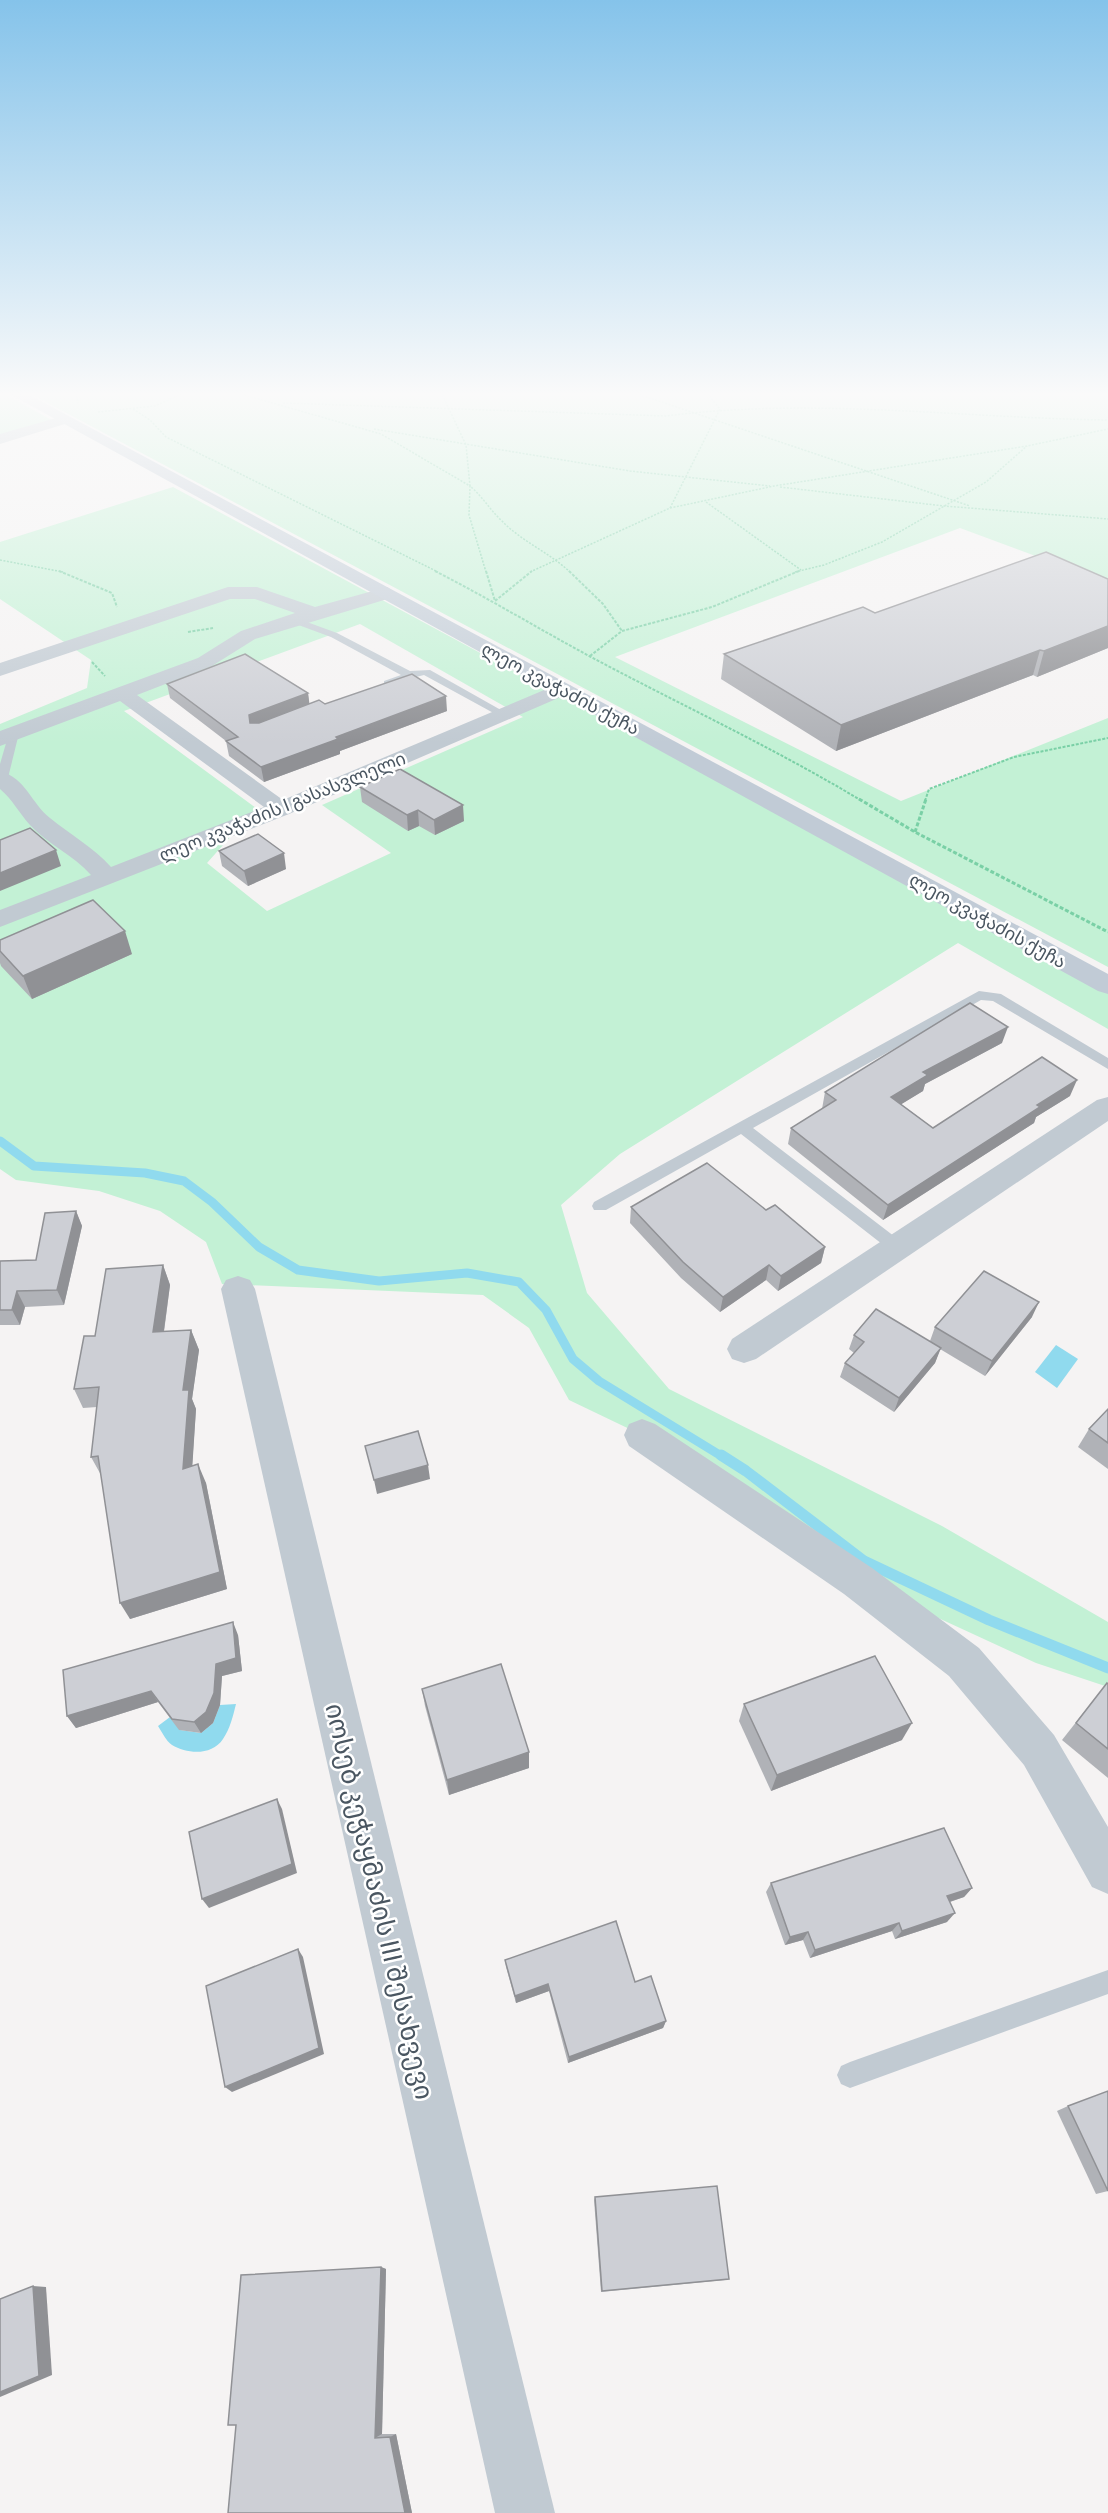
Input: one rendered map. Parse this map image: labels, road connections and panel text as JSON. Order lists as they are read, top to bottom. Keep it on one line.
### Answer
{"streets":{"main road":["ლეო კვაჭაძის ქუჩა"],"street":["ლეო კვაჭაძის I გასასვლელი","იოსებ კეჭაყმაძის III შესახვევი"]},"crossings":[["ლეო კვაჭაძის ქუჩა","ლეო კვაჭაძის I გასასვლელი"]]}
